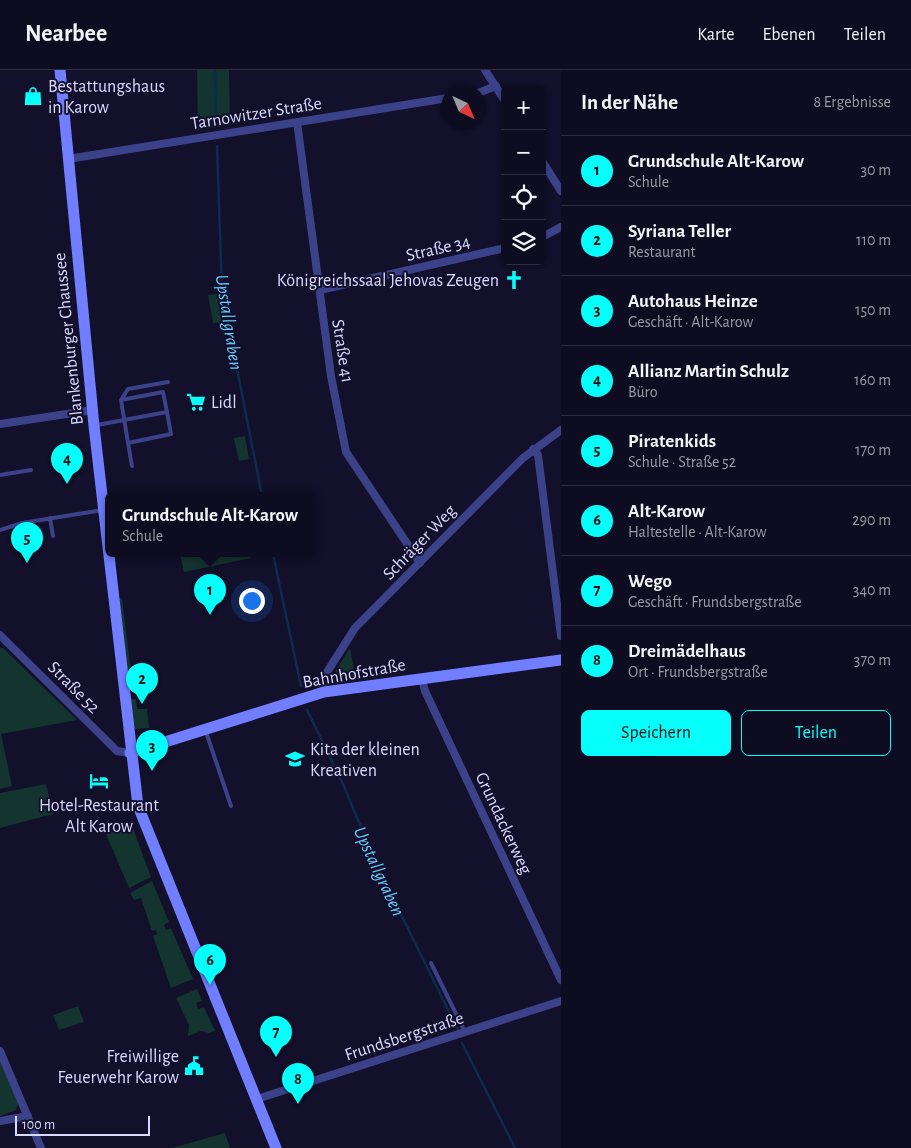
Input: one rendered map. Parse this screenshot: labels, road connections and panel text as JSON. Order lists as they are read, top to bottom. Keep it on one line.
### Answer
{"streets":{"main road":["Blankenburger Chaussee","Bahnhofstraße"],"street":["Tarnowitzer Straße","Straße 34","Straße 41","Schräger Weg","Straße 52","Grundackerweg","Frundsbergstraße"]},"crossings":[["Tarnowitzer Straße","Blankenburger Chaussee"],["Tarnowitzer Straße","Straße 41"],["Straße 34","Straße 41"],["Blankenburger Chaussee","Bahnhofstraße"],["Blankenburger Chaussee","Straße 52"],["Blankenburger Chaussee","Frundsbergstraße"],["Straße 41","Schräger Weg"],["Schräger Weg","Bahnhofstraße"],["Bahnhofstraße","Straße 52"],["Bahnhofstraße","Grundackerweg"]],"water":["Upstallgraben"],"places":{"shop":["Bestattungshaus in Karow"],"church":["Königreichssaal Jehovas Zeugen"],"supermarket":["Lidl"],"school or university":["Kita der kleinen Kreativen"],"hotel":["Hotel-Restaurant Alt Karow"],"public building":["Freiwillige Feuerwehr Karow"]},"scale_bar":"100 m","north":"bottom right","page":{"header":"Nearbee","nav":["Karte","Ebenen","Teilen"],"heading":["In der Nähe","8 Ergebnisse"],"map_buttons":["+","−"],"list":[{"mark":"1","name":"Grundschule Alt-Karow","note":"Schule","value":"30 m"},{"mark":"2","name":"Syriana Teller","note":"Restaurant","value":"110 m"},{"mark":"3","name":"Autohaus Heinze","note":"Geschäft · Alt-Karow","value":"150 m"},{"mark":"4","name":"Allianz Martin Schulz","note":"Büro","value":"160 m"},{"mark":"5","name":"Piratenkids","note":"Schule · Straße 52","value":"170 m"},{"mark":"6","name":"Alt-Karow","note":"Haltestelle · Alt-Karow","value":"290 m"},{"mark":"7","name":"Wego","note":"Geschäft · Frundsbergstraße","value":"340 m"},{"mark":"8","name":"Dreimädelhaus","note":"Ort · Frundsbergstraße","value":"370 m"}],"pins":["4","5","1","2","3","6","7","8"],"popup":["Grundschule Alt-Karow","Schule"],"buttons":["Speichern","Teilen"],"scale":"100 m"}}
